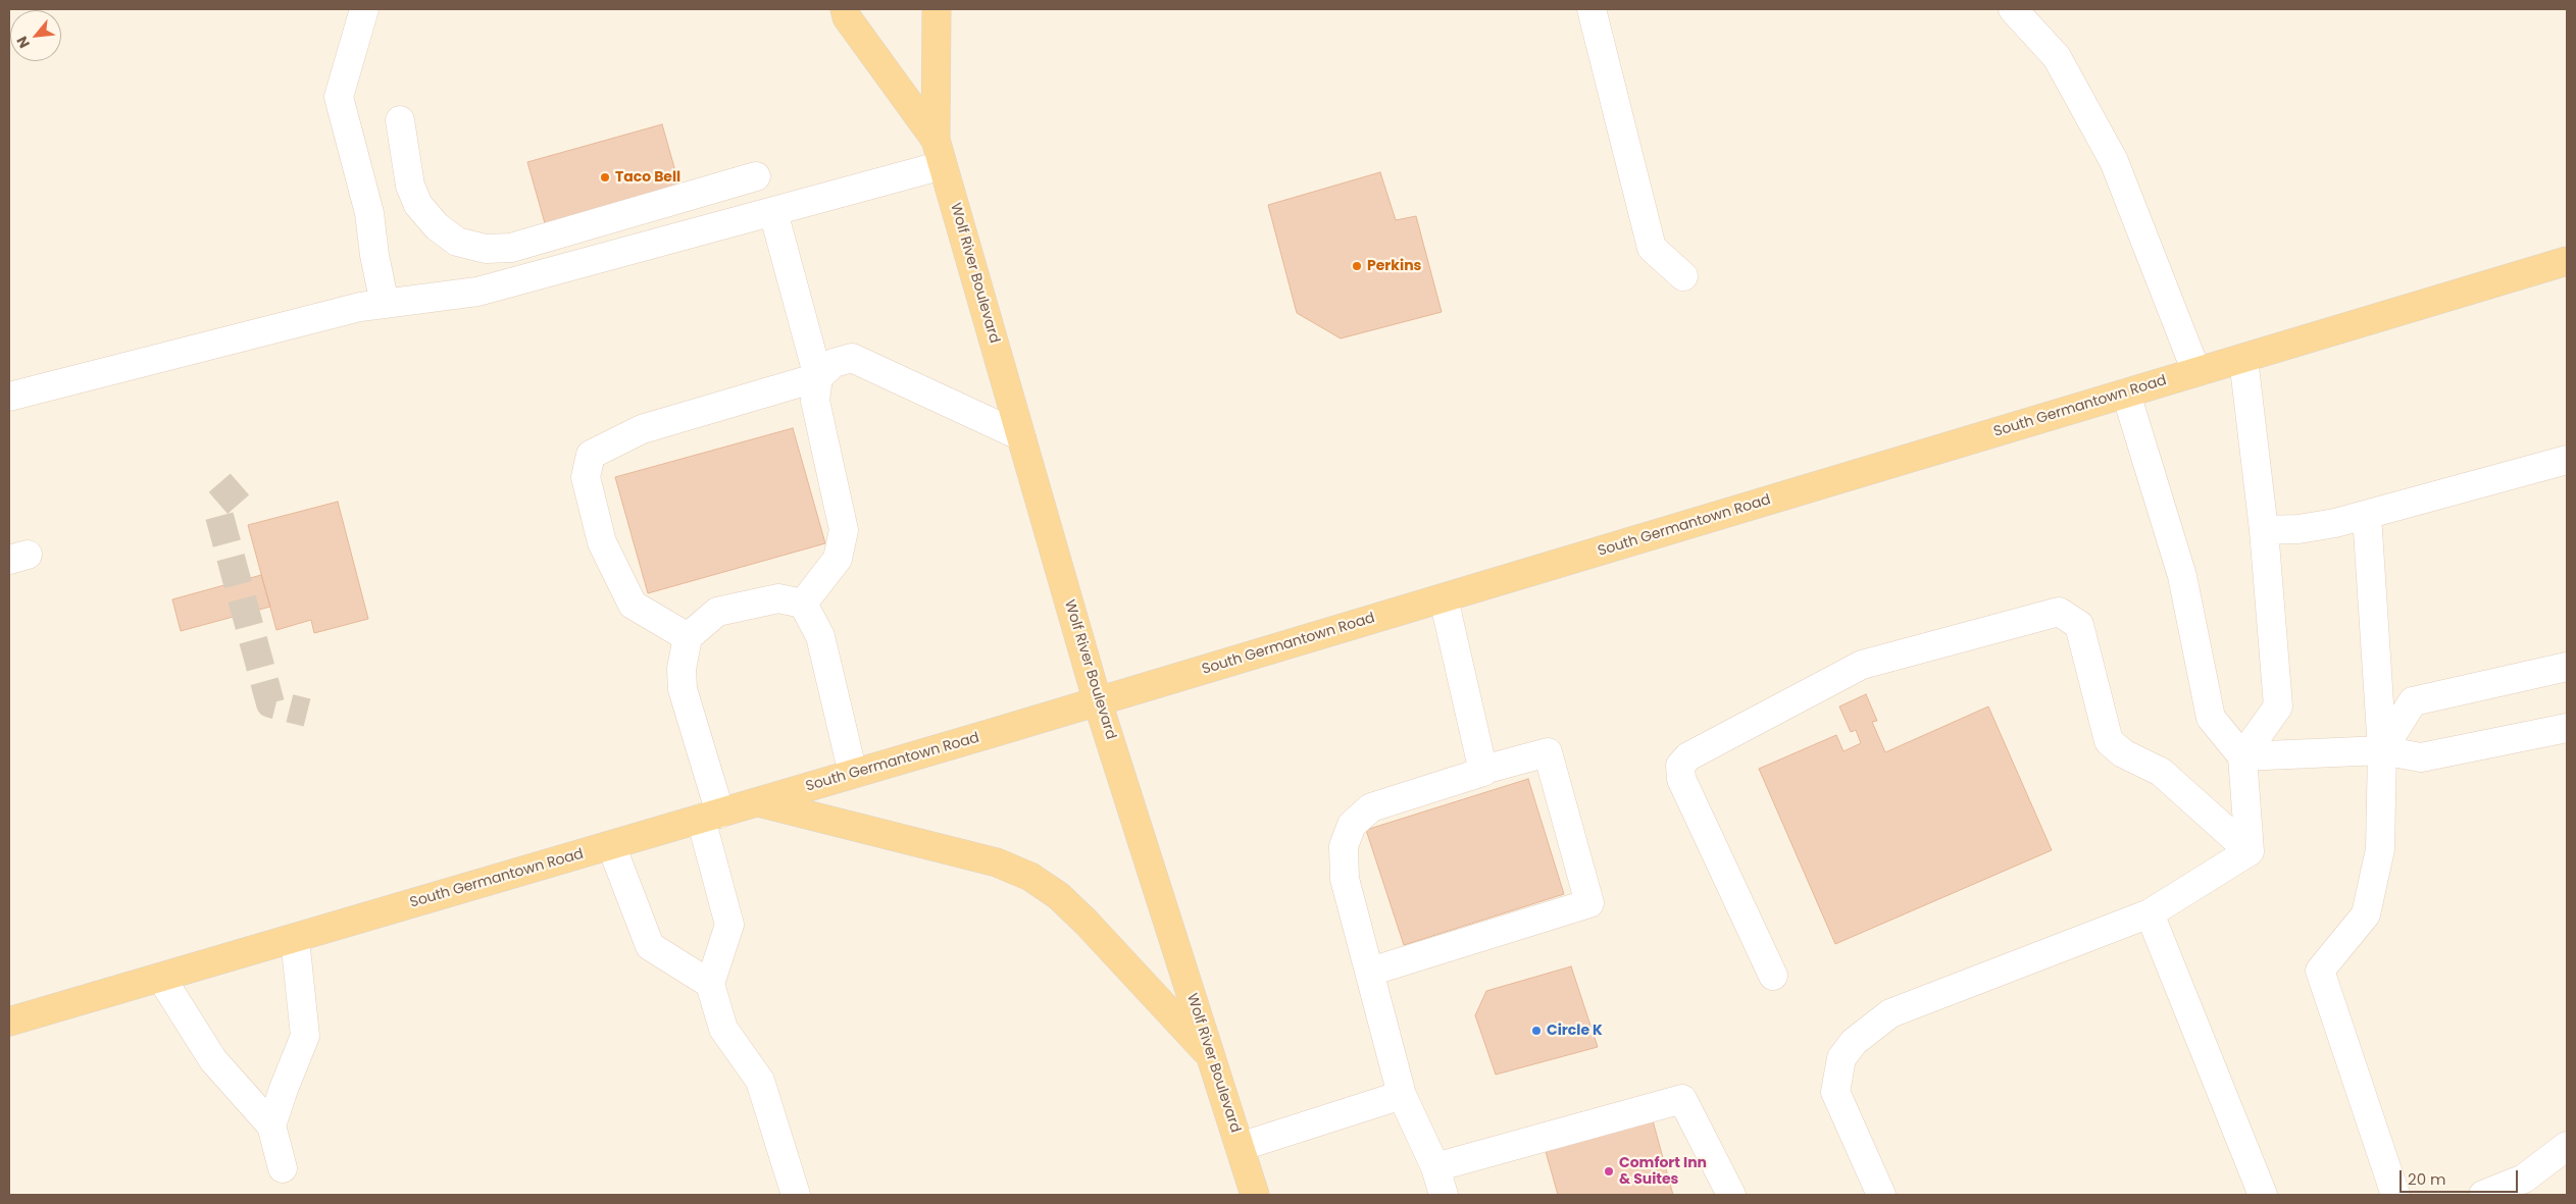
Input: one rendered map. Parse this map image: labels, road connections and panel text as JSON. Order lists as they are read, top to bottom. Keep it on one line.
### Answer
{"streets":{"main road":["Wolf River Boulevard","South Germantown Road"]},"crossings":[["Wolf River Boulevard","South Germantown Road"]],"places":["Taco Bell","Perkins","Circle K","Comfort Inn & Suites"],"scale_bar":"20 m","north":"bottom left"}
